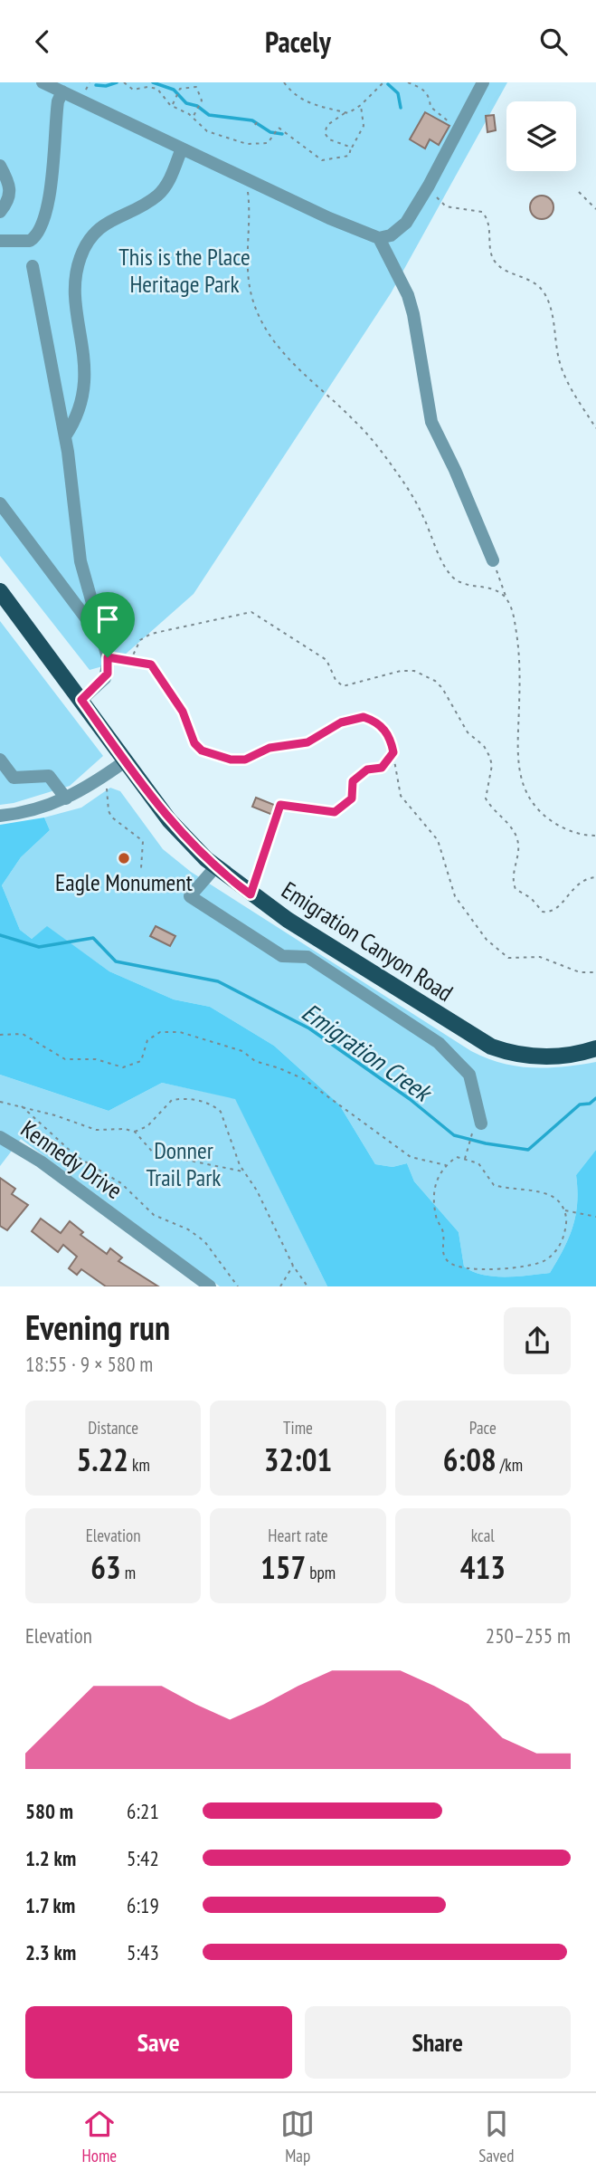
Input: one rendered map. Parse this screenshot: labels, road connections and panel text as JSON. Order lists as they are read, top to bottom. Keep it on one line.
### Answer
{"streets":{"main road":["Emigration Canyon Road"],"street":["Kennedy Drive"]},"water":["Emigration Creek"],"parks":["This is the Place Heritage Park","Donner Trail Park"],"places":["Eagle Monument"],"page":{"header":"Pacely","heading":["Evening run","18:55 · 9 × 580 m"],"stats":[["Distance","5.22 km"],["Time","32:01"],["Pace","6:08 /km"],["Elevation","63 m"],["Heart rate","157 bpm"],["kcal","413"]],"chart":["Elevation","250–255 m"],"list":[{"name":"580 m","note":"6:21"},{"name":"1.2 km","note":"5:42"},{"name":"1.7 km","note":"6:19"},{"name":"2.3 km","note":"5:43"}],"buttons":["Save","Share"],"tabs":["Home","Map","Saved"]}}
